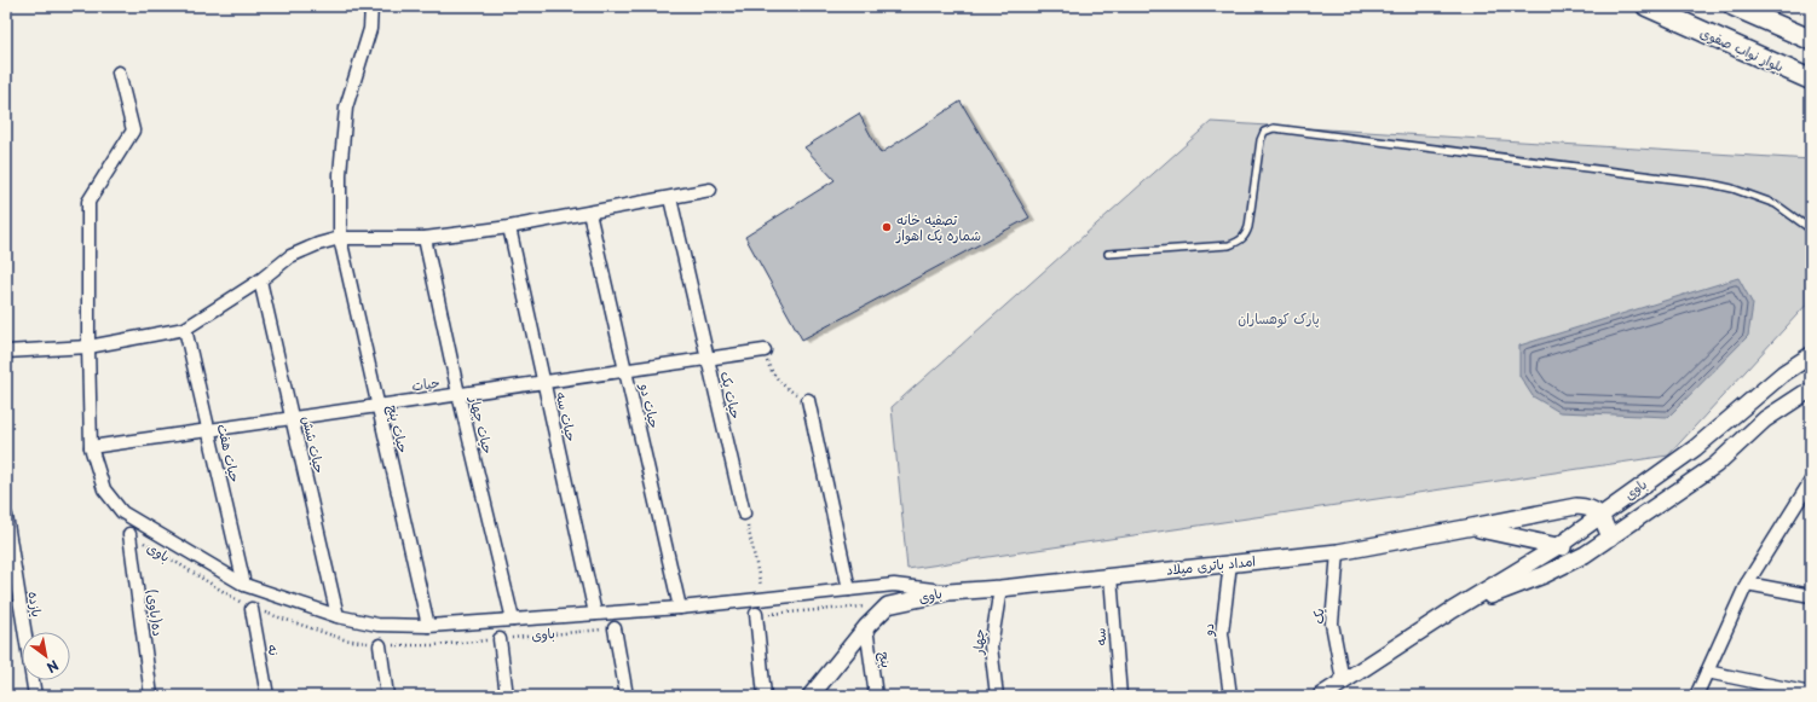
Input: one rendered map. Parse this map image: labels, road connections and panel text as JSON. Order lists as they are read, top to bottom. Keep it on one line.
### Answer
{"streets":{"main road":["بلوار نواب صفوی"],"street":["حیات","حیات یک","حیات دو","حیات سه","حیات چهار","حیات پنج","حیات شش","حیات هفت","باوی","امداد باتری میلاد","یازده","ده(باوی)","یک","دو","سه","چهار","نه","پنج"]},"crossings":[["حیات","حیات یک"],["حیات","حیات دو"],["حیات","حیات سه"],["حیات","حیات چهار"],["حیات","حیات پنج"],["حیات","حیات شش"],["حیات","حیات هفت"],["حیات","باوی"],["حیات دو","باوی"],["حیات سه","باوی"],["حیات چهار","باوی"],["حیات پنج","باوی"],["حیات شش","باوی"],["حیات هفت","باوی"],["باوی","امداد باتری میلاد"],["باوی","ده(باوی)"],["باوی","یک"],["باوی","نه"],["امداد باتری میلاد","یک"],["امداد باتری میلاد","دو"],["امداد باتری میلاد","سه"],["امداد باتری میلاد","چهار"]],"parks":["پارک کوهساران"],"places":["تصفیه خانه شماره یک اهواز"],"north":"bottom right"}
